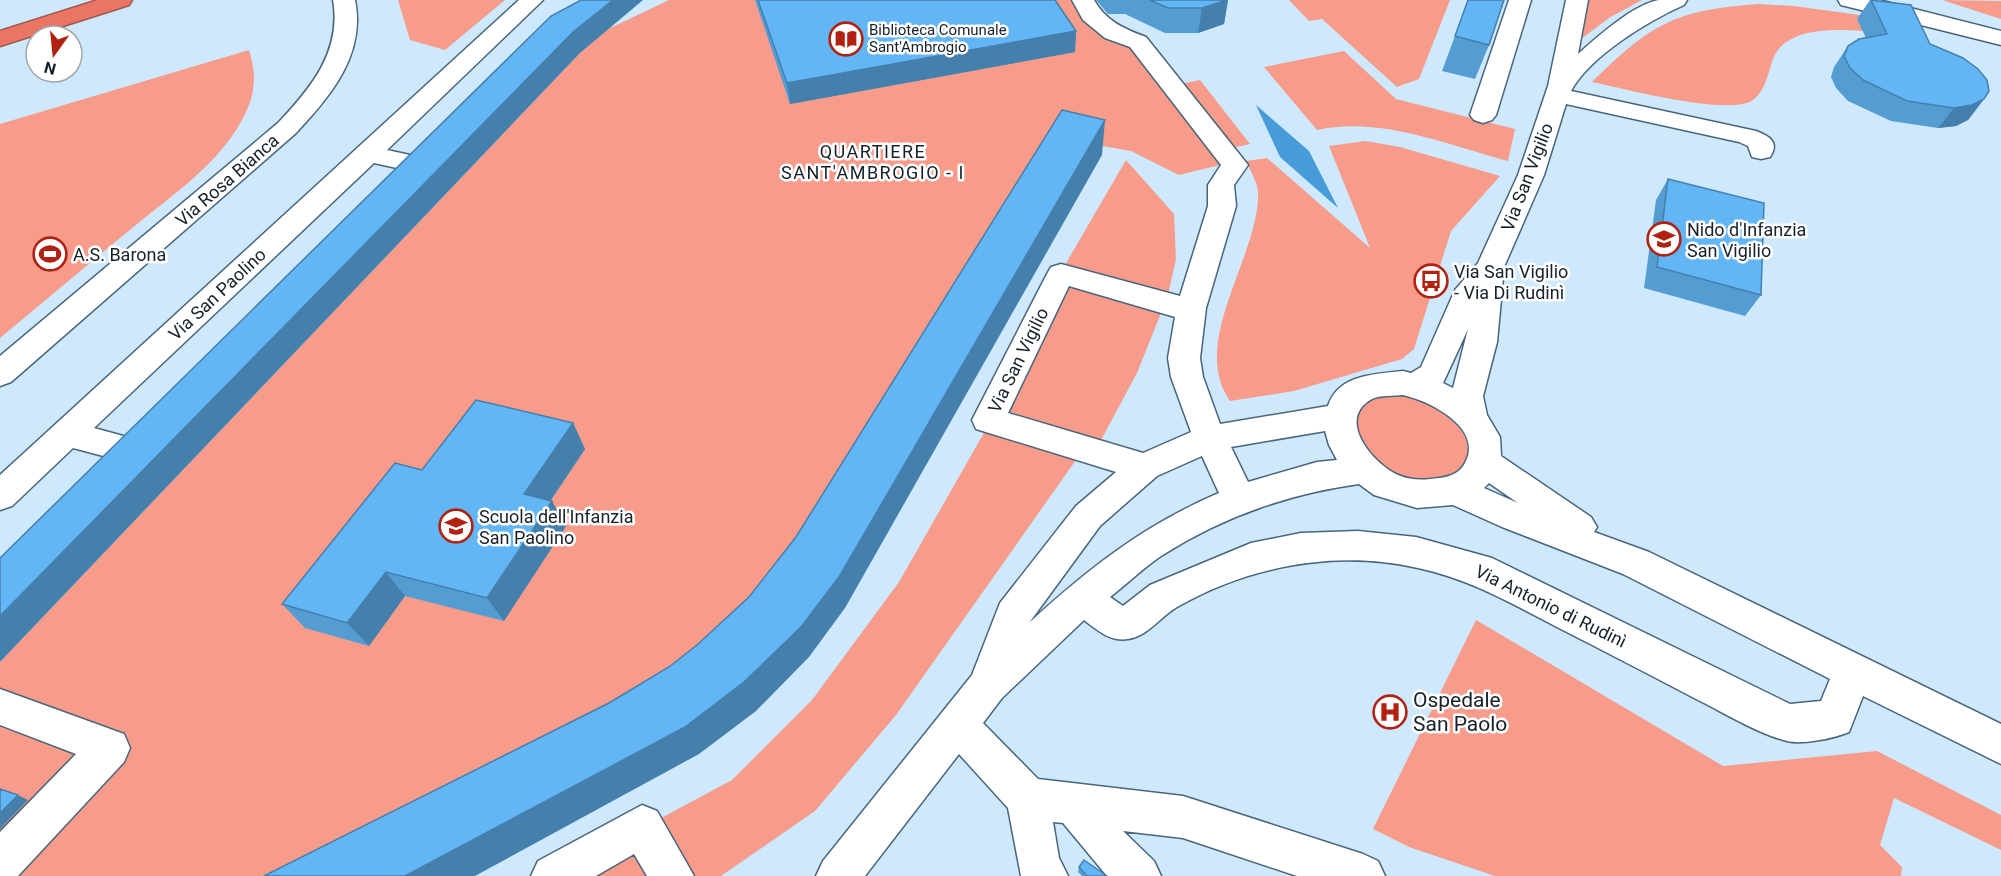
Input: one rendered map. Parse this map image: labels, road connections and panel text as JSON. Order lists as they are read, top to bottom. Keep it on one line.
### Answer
{"streets":{"street":["Via San Vigilio","Via Rosa Bianca","Via San Paolino","Via Antonio di Rudinì"]},"districts":["QUARTIERE SANT'AMBROGIO - I"],"places":{"library":["Biblioteca Comunale Sant'Ambrogio"],"school or university":["Nido d'Infanzia San Vigilio","Scuola dell'Infanzia San Paolino"],"sports":["A.S. Barona"],"bus stop":["Via San Vigilio - Via Di Rudinì"],"hospital":["Ospedale San Paolo"]},"north":"bottom"}
